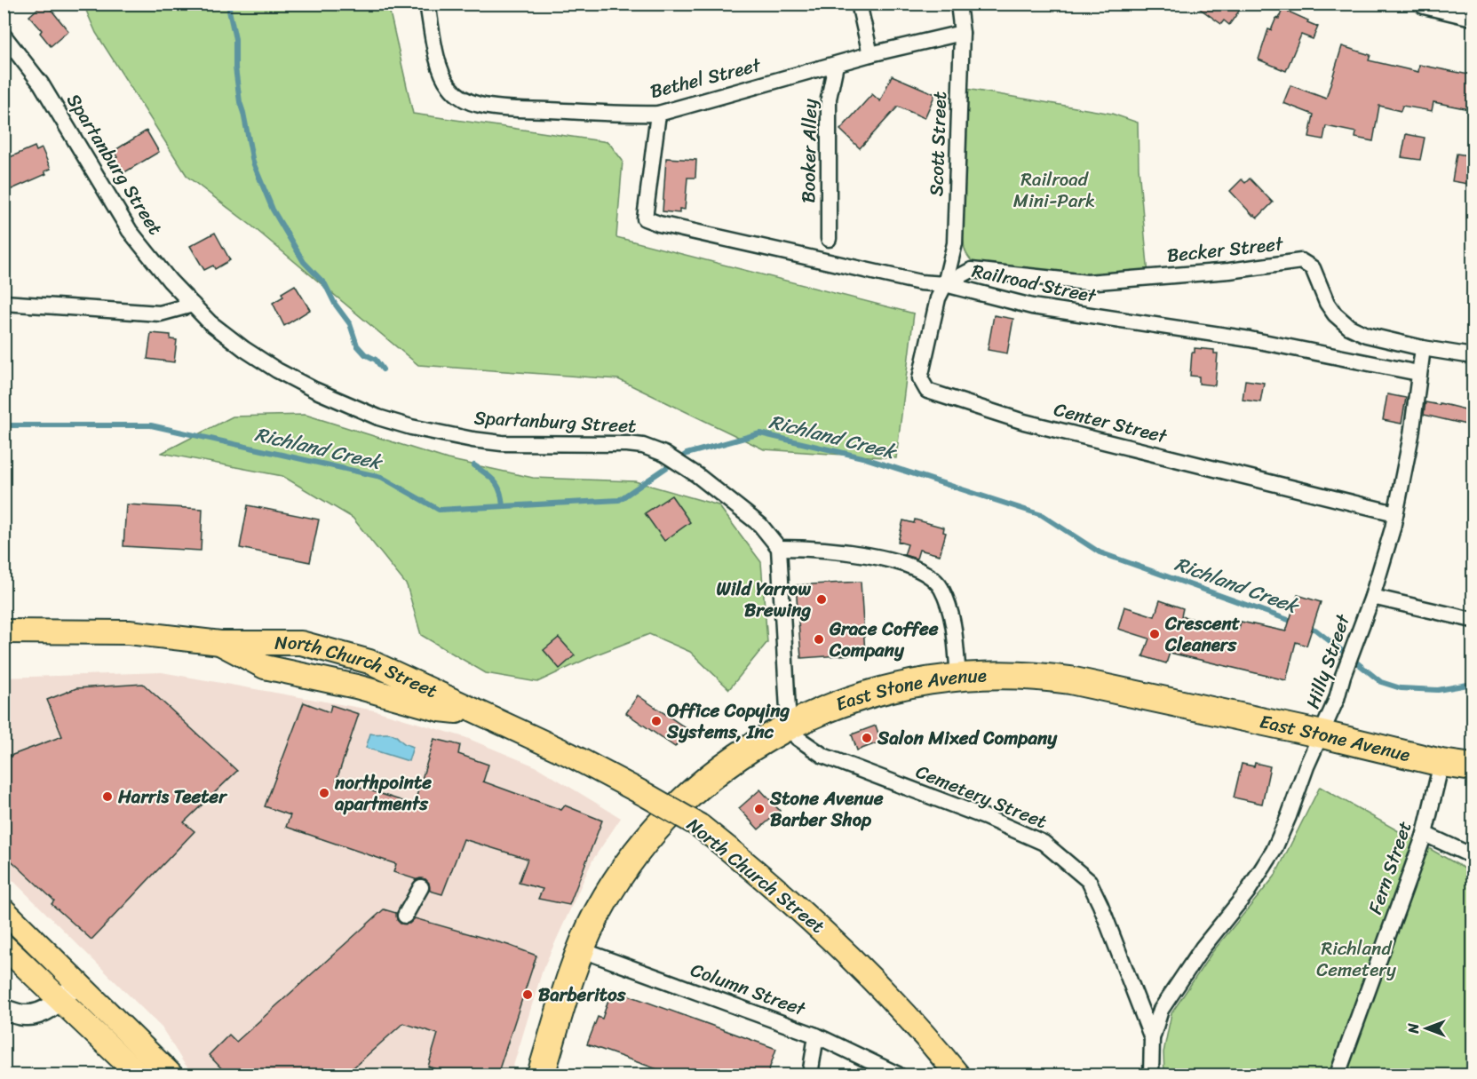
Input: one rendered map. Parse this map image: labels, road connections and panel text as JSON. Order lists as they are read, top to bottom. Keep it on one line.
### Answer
{"streets":{"highway":["East Stone Avenue"],"main road":["North Church Street"],"street":["Bethel Street","Scott Street","Booker Alley","Spartanburg Street","Becker Street","Railroad Street","Center Street","Hilly Street","Cemetery Street","Fern Street","Column Street"]},"crossings":[["Bethel Street","Scott Street"],["Bethel Street","Booker Alley"],["Bethel Street","Railroad Street"],["Scott Street","Becker Street"],["Scott Street","Railroad Street"],["Scott Street","Center Street"],["Becker Street","Railroad Street"],["Becker Street","Center Street"],["Becker Street","Hilly Street"],["Railroad Street","Center Street"],["Railroad Street","Hilly Street"],["Center Street","Hilly Street"],["Hilly Street","East Stone Avenue"],["Hilly Street","Cemetery Street"],["East Stone Avenue","Cemetery Street"],["East Stone Avenue","Fern Street"],["East Stone Avenue","Column Street"]],"water":["Richland Creek"],"parks":["Railroad Mini-Park","Richland Cemetery"],"places":["Wild Yarrow Brewing","Crescent Cleaners","Grace Coffee Company","Office Copying Systems, Inc","Salon Mixed Company","northpointe apartments","Harris Teeter","Stone Avenue Barber Shop","Barberitos"],"north":"left"}
